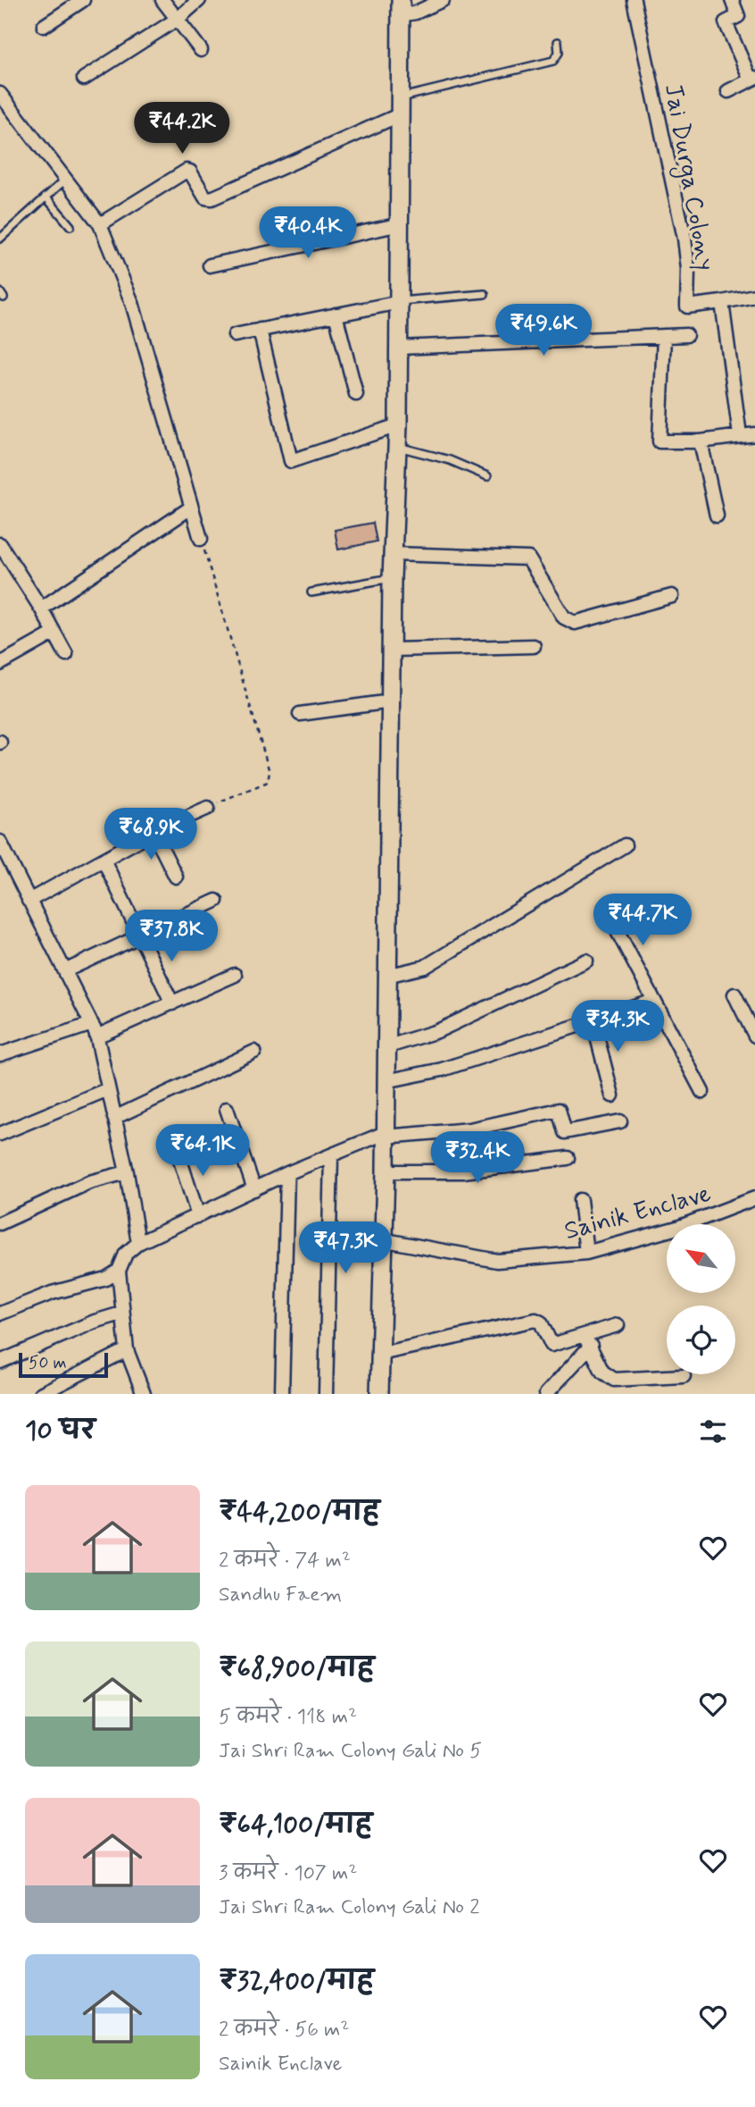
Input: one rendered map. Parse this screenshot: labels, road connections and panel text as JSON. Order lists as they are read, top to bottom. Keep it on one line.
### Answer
{"streets":{"street":["Jai Durga Colony","Sainik Enclave"]},"scale_bar":"50 m","north":"top left","page":{"price":["₹44.2K","₹40.4K","₹49.6K","₹68.9K","₹44.7K","₹37.8K","₹34.3K","₹64.1K","₹32.4K","₹47.3K"],"scale":"50 m","heading":"10 घर","list":[{"name":"₹44,200/माह","note":"2 कमरे · 74 m² · Sandhu Faem"},{"name":"₹68,900/माह","note":"5 कमरे · 118 m² · Jai Shri Ram Colony Gali No 5"},{"name":"₹64,100/माह","note":"3 कमरे · 107 m² · Jai Shri Ram Colony Gali No 2"},{"name":"₹32,400/माह","note":"2 कमरे · 56 m² · Sainik Enclave"}]}}
